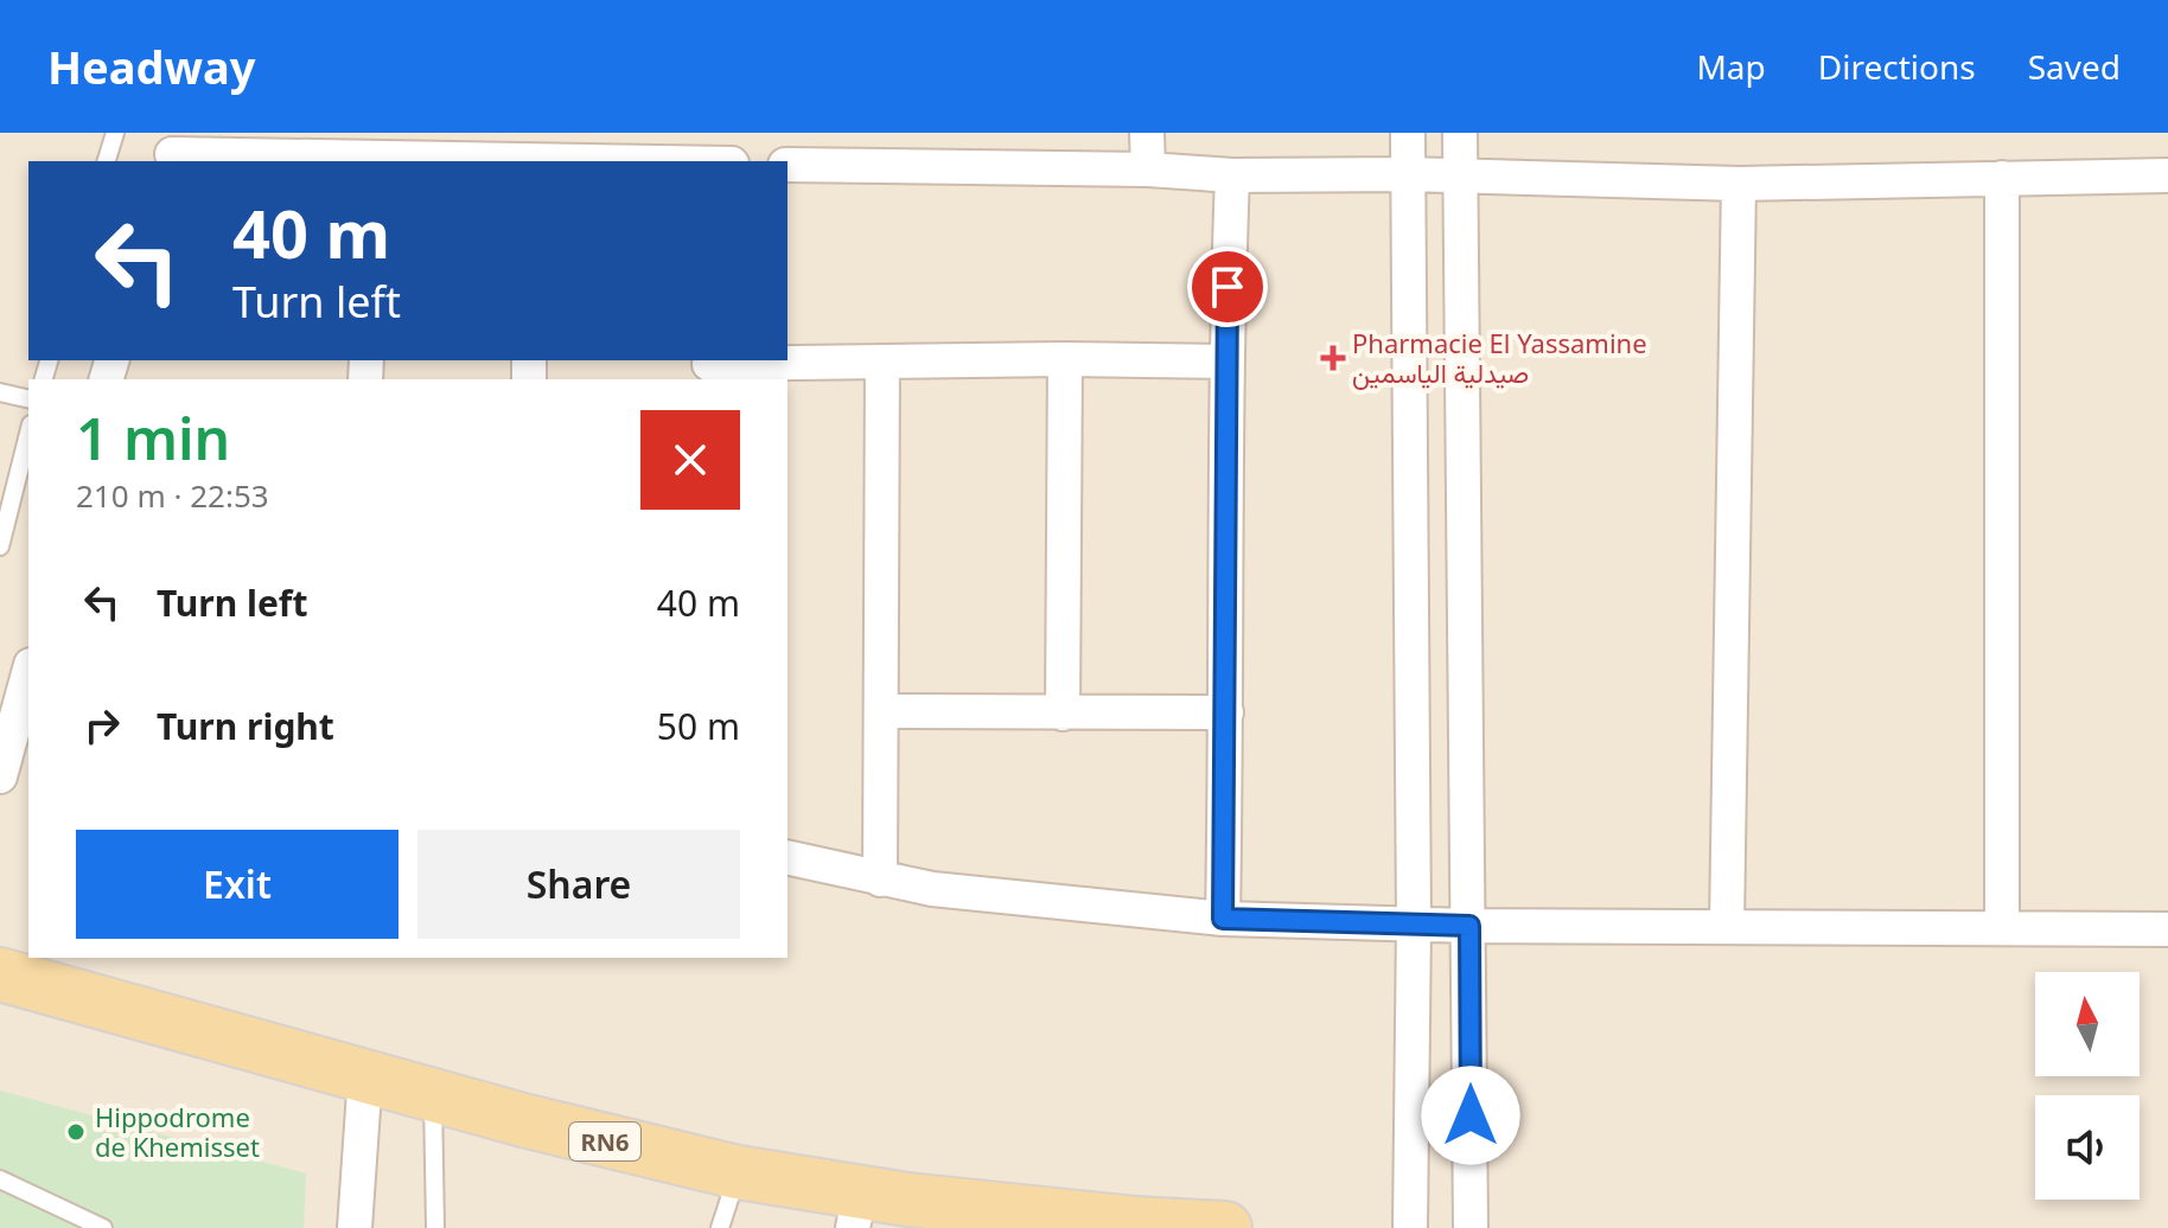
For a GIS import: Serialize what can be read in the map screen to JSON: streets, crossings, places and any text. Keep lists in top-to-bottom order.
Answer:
{
  "streets": {
    "main road": ["RN6"]
  },
  "places": {
    "health": ["Pharmacie El Yassamine صيدلية الياسمين"],
    "other": ["Hippodrome de Khemisset"]
  },
  "north": "top",
  "page": {
    "header": "Headway",
    "nav": ["Map", "Directions", "Saved"],
    "turn": ["40 m", "Turn left"],
    "heading": ["1 min", "210 m · 22:53"],
    "list": [
      {
        "name": "Turn left",
        "value": "40 m"
      },
      {
        "name": "Turn right",
        "value": "50 m"
      }
    ],
    "buttons": ["Exit", "Share"]
  }
}
